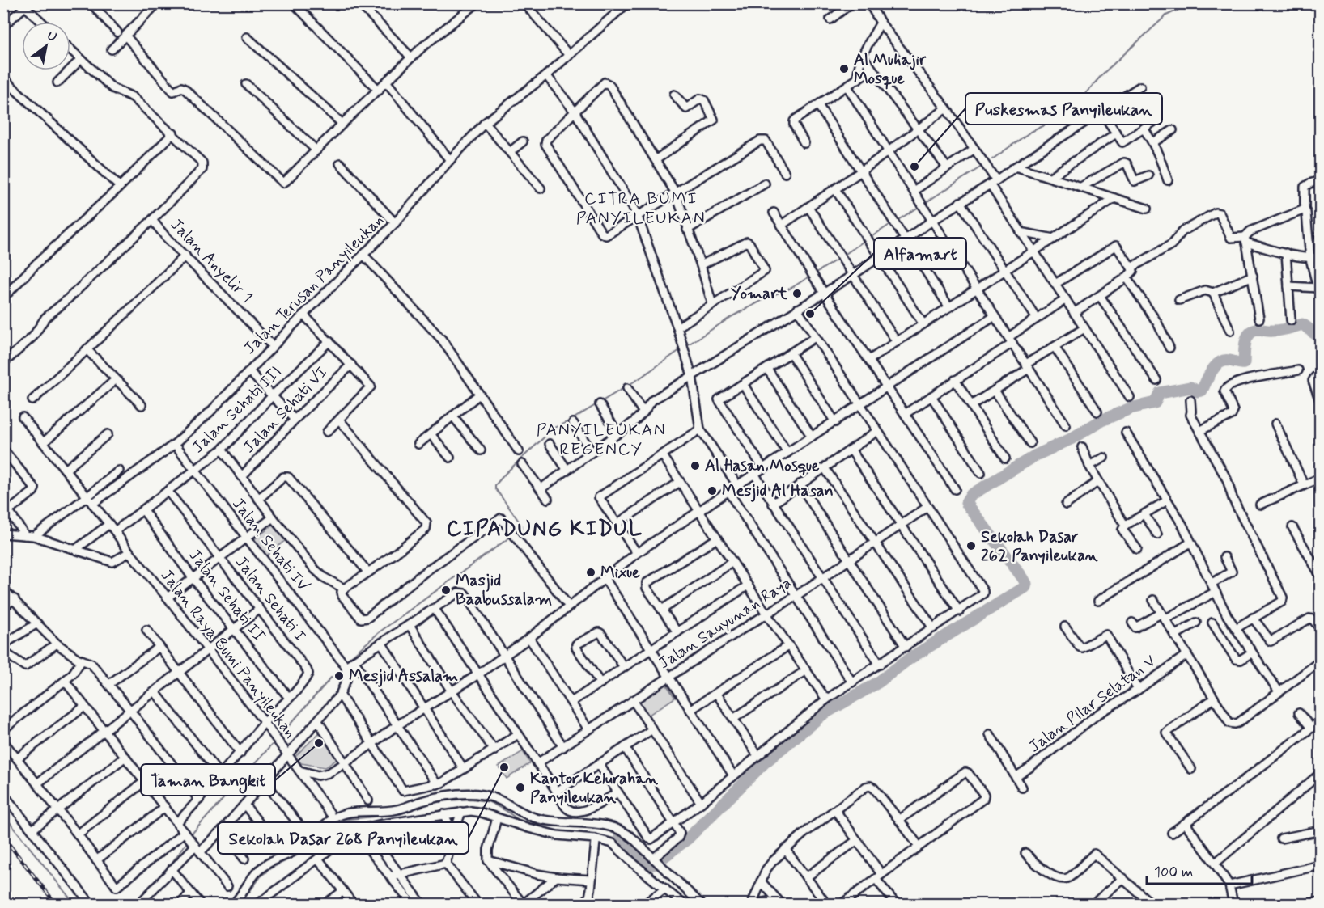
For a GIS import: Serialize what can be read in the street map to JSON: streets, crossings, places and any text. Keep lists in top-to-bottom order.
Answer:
{
  "streets": {
    "street": [
      "Jalan Anyelir 1",
      "Jalan Terusan Panyileukan",
      "Jalan Sehati III",
      "Jalan Sehati VI",
      "Jalan Sehati IV",
      "Jalan Sehati II",
      "Jalan Sehati I",
      "Jalan Sauyunan Raya",
      "Jalan Raya Bumi Panyileukan",
      "Jalan Pilar Selatan V"
    ]
  },
  "crossings": [
    ["Jalan Anyelir 1", "Jalan Terusan Panyileukan"],
    ["Jalan Terusan Panyileukan", "Jalan Sehati IV"],
    ["Jalan Terusan Panyileukan", "Jalan Raya Bumi Panyileukan"],
    ["Jalan Sehati III", "Jalan Sehati IV"],
    ["Jalan Sehati III", "Jalan Sehati II"],
    ["Jalan Sehati III", "Jalan Sehati I"],
    ["Jalan Sehati III", "Jalan Raya Bumi Panyileukan"],
    ["Jalan Sehati II", "Jalan Sehati I"],
    ["Jalan Sehati I", "Jalan Raya Bumi Panyileukan"]
  ],
  "districts": ["CITRA BUMI PANYILEUKAN", "PANYILEUKAN REGENCY", "CIPADUNG KIDUL"],
  "places": [
    "Al Muhajir Mosque",
    "Puskesmas Panyileukan",
    "Yomart",
    "Alfamart",
    "Al Hasan Mosque",
    "Mesjid Al Hasan",
    "Sekolah Dasar 262 Panyileukan",
    "Mixue",
    "Masjid Baabussalam",
    "Mesjid Assalam",
    "Taman Bangkit",
    "Sekolah Dasar 268 Panyileukan",
    "Kantor Kelurahan Panyileukan"
  ],
  "scale_bar": "100 m",
  "north": "top right"
}
